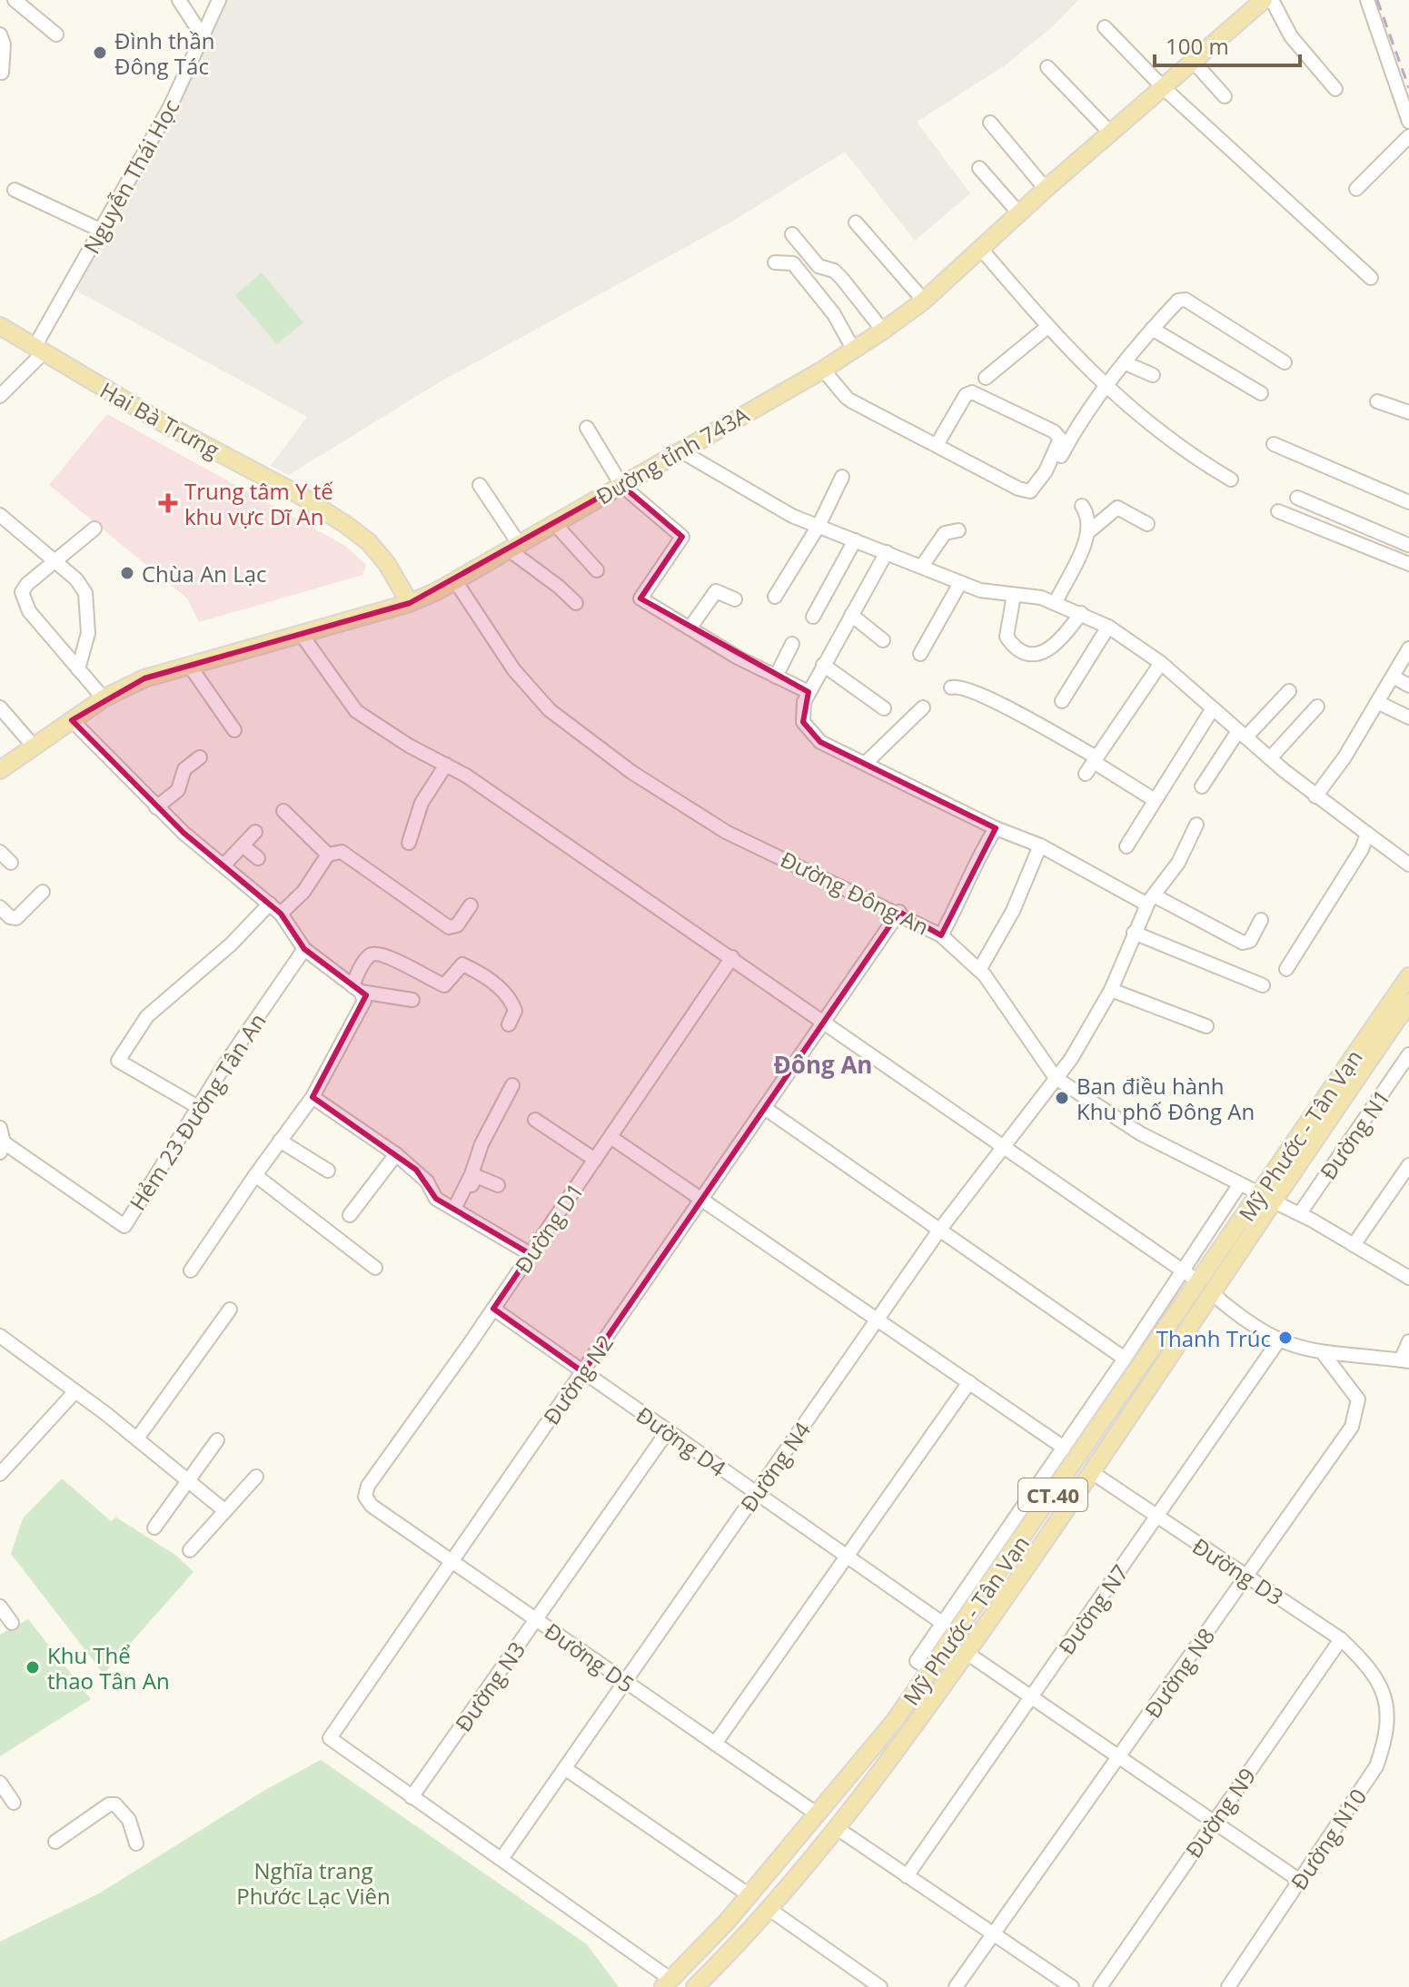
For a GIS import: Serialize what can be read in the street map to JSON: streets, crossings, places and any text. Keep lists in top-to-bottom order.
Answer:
{
  "streets": {
    "main road": [
      "Hai Bà Trưng",
      "Đường tỉnh 743A",
      "Mỹ Phước - Tân Vạn",
      "CT.40"
    ],
    "street": [
      "Nguyễn Thái Học",
      "Đường Đông An",
      "Hẻm 23 Đường Tân An",
      "Đường N1",
      "Đường D1",
      "Đường N2",
      "Đường D4",
      "Đường N4",
      "Đường D3",
      "Đường N7",
      "Đường D5",
      "Đường N8",
      "Đường N3",
      "Đường N9",
      "Đường N10"
    ]
  },
  "crossings": [
    ["Nguyễn Thái Học", "Hai Bà Trưng"],
    ["Hai Bà Trưng", "Đường tỉnh 743A"],
    ["Đường tỉnh 743A", "Đường Đông An"],
    ["Đường Đông An", "Mỹ Phước - Tân Vạn"],
    ["Đường Đông An", "Đường N2"],
    ["Đường Đông An", "Đường N4"],
    ["Mỹ Phước - Tân Vạn", "Đường D3"],
    ["Mỹ Phước - Tân Vạn", "Đường D5"],
    ["Đường D1", "Đường D4"],
    ["Đường D1", "Đường D5"],
    ["Đường N2", "Đường D4"],
    ["Đường N2", "Đường D5"],
    ["Đường N2", "Đường N3"],
    ["Đường D4", "Đường N4"],
    ["Đường D4", "Đường N3"],
    ["Đường N4", "Đường D5"],
    ["Đường D3", "Đường N7"],
    ["Đường D3", "Đường N8"],
    ["Đường D3", "Đường N9"],
    ["Đường D3", "Đường N10"],
    ["Đường D5", "Đường N3"]
  ],
  "districts": ["Đông An"],
  "parks": ["Nghĩa trang Phước Lạc Viên"],
  "places": {
    "other": [
      "Đình thần Đông Tác",
      "Chùa An Lạc",
      "Ban điều hành Khu phố Đông An",
      "Thanh Trúc",
      "Khu Thể thao Tân An"
    ],
    "health": ["Trung tâm Y tế khu vực Dĩ An"]
  },
  "scale_bar": "100 m"
}
